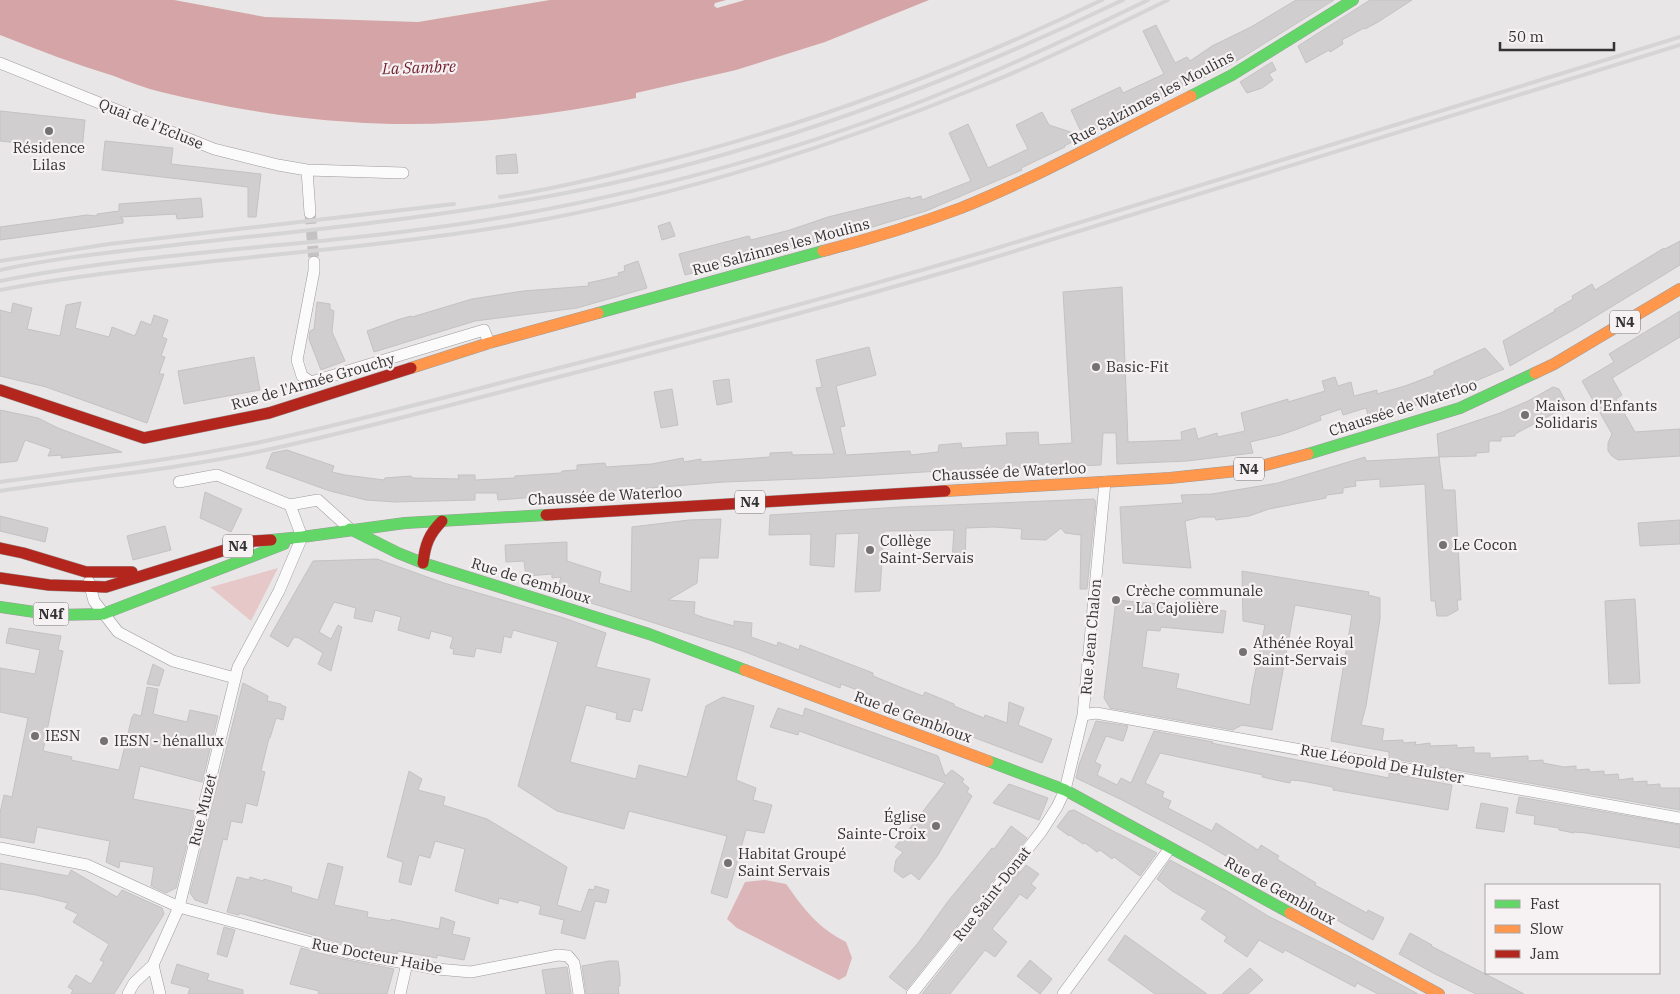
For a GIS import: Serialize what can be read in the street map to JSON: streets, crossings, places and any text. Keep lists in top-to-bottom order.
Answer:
{
  "streets": {
    "main road": [
      "Rue Salzinnes les Moulins",
      "N4",
      "Rue de l'Armée Grouchy",
      "Chaussée de Waterloo",
      "Rue de Gembloux",
      "N4f"
    ],
    "street": [
      "Quai de l'Ecluse",
      "Rue Jean Chalon",
      "Rue Léopold De Hulster",
      "Rue Muzet",
      "Rue Saint-Donat",
      "Rue Docteur Haibe"
    ]
  },
  "crossings": [
    ["Rue Salzinnes les Moulins", "Rue de l'Armée Grouchy"],
    ["N4", "Chaussée de Waterloo"],
    ["N4", "N4f"],
    ["N4", "Rue Muzet"],
    ["Chaussée de Waterloo", "Rue de Gembloux"],
    ["Chaussée de Waterloo", "N4f"],
    ["Chaussée de Waterloo", "Rue Jean Chalon"],
    ["Chaussée de Waterloo", "Rue Muzet"],
    ["Rue de Gembloux", "Rue Jean Chalon"],
    ["Rue de Gembloux", "Rue Saint-Donat"],
    ["N4f", "Rue Muzet"],
    ["Rue Jean Chalon", "Rue Léopold De Hulster"],
    ["Rue Jean Chalon", "Rue Saint-Donat"],
    ["Rue Muzet", "Rue Docteur Haibe"]
  ],
  "water": ["La Sambre"],
  "places": [
    "Résidence Lilas",
    "Basic-Fit",
    "Maison d'Enfants Solidaris",
    "Le Cocon",
    "Collège Saint-Servais",
    "Crèche communale - La Cajolière",
    "Athénée Royal Saint-Servais",
    "IESN",
    "IESN - hénallux",
    "Église Sainte-Croix",
    "Habitat Groupé Saint Servais"
  ],
  "legend": ["Fast", "Slow", "Jam"],
  "scale_bar": "50 m"
}
